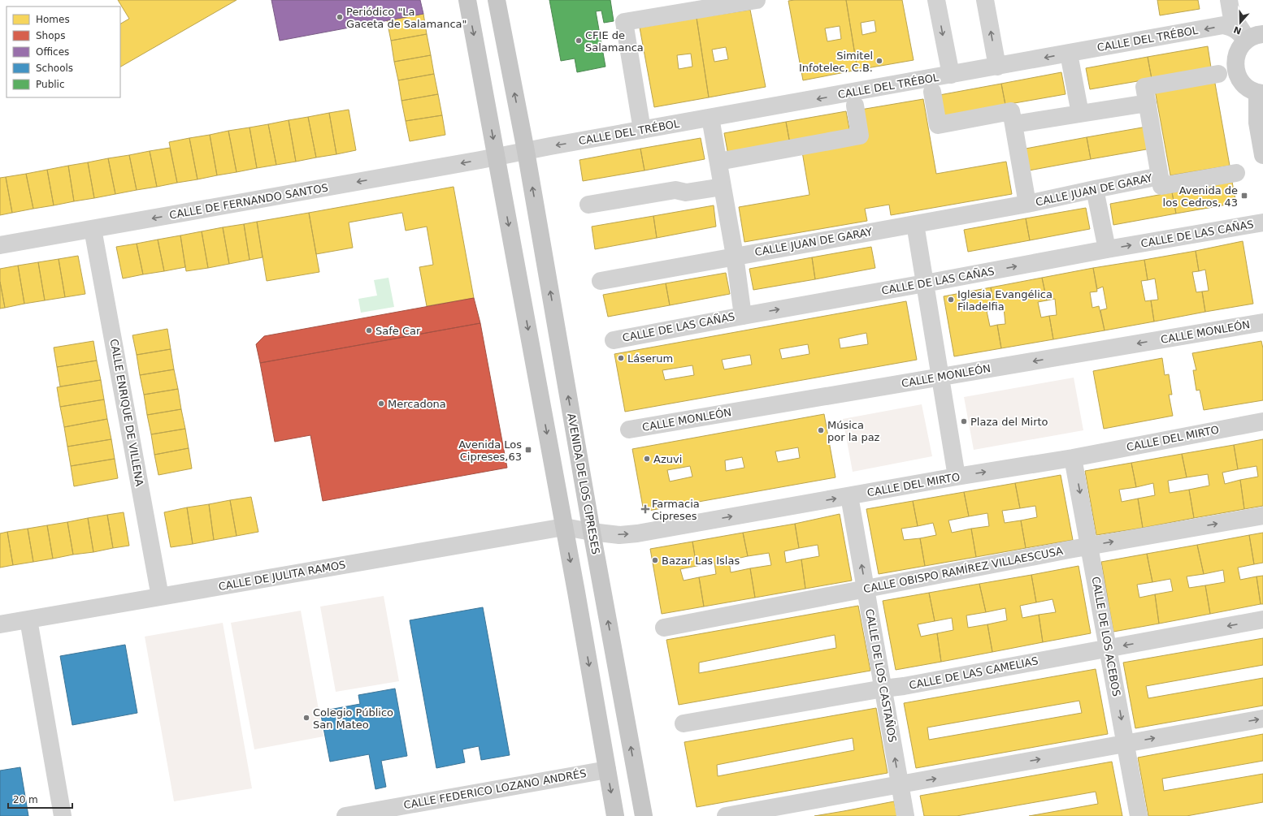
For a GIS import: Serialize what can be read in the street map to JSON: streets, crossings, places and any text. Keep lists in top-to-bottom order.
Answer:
{
  "streets": {
    "main road": ["AVENIDA DE LOS CIPRESES"],
    "street": [
      "CALLE DEL TRÉBOL",
      "CALLE JUAN DE GARAY",
      "CALLE DE FERNANDO SANTOS",
      "CALLE DE LAS CAÑAS",
      "CALLE MONLEÓN",
      "CALLE ENRIQUE DE VILLENA",
      "CALLE DEL MIRTO",
      "CALLE OBISPO RAMÍREZ VILLAESCUSA",
      "CALLE DE JULITA RAMOS",
      "CALLE DE LOS ACEBOS",
      "CALLE DE LAS CAMELIAS",
      "CALLE DE LOS CASTAÑOS",
      "CALLE FEDERICO LOZANO ANDRÉS"
    ]
  },
  "crossings": [
    ["CALLE DEL TRÉBOL", "AVENIDA DE LOS CIPRESES"],
    ["CALLE DE FERNANDO SANTOS", "CALLE ENRIQUE DE VILLENA"],
    ["CALLE ENRIQUE DE VILLENA", "CALLE DE JULITA RAMOS"],
    ["CALLE DEL MIRTO", "AVENIDA DE LOS CIPRESES"],
    ["CALLE DEL MIRTO", "CALLE DE JULITA RAMOS"],
    ["CALLE DEL MIRTO", "CALLE DE LOS ACEBOS"],
    ["CALLE DEL MIRTO", "CALLE DE LOS CASTAÑOS"],
    ["CALLE OBISPO RAMÍREZ VILLAESCUSA", "CALLE DE LOS ACEBOS"],
    ["CALLE OBISPO RAMÍREZ VILLAESCUSA", "CALLE DE LOS CASTAÑOS"],
    ["CALLE DE LOS ACEBOS", "CALLE DE LAS CAMELIAS"],
    ["CALLE DE LAS CAMELIAS", "CALLE DE LOS CASTAÑOS"]
  ],
  "one_way": [
    "CALLE DE FERNANDO SANTOS",
    "CALLE DE LAS CAÑAS",
    "CALLE MONLEÓN",
    "CALLE DEL MIRTO",
    "CALLE DE LOS ACEBOS",
    "CALLE DE LOS CASTAÑOS"
  ],
  "places": {
    "other": [
      "Periódico \"La Gaceta de Salamanca\"",
      "CFIE de Salamanca",
      "Simitel Infotelec, C.B.",
      "Iglesia Evangélica Filadelfia",
      "Safe Car",
      "Láserum",
      "Mercadona",
      "Plaza del Mirto",
      "Música por la paz",
      "Azuvi",
      "Bazar Las Islas",
      "Colegio Público San Mateo"
    ],
    "transit": ["Avenida de los Cedros, 43", "Avenida Los Cipreses,63"],
    "health": ["Farmacia Cipreses"]
  },
  "legend": [
    "Homes",
    "Shops",
    "Offices",
    "Schools",
    "Public"
  ],
  "scale_bar": "20 m",
  "north": "bottom"
}
